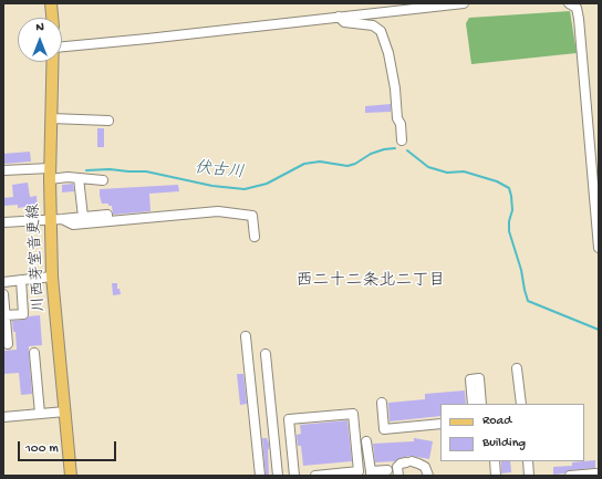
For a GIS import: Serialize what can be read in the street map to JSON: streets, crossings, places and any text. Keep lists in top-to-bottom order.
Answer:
{
  "streets": {
    "main road": ["川西芽室音更線"]
  },
  "districts": ["西二十二条北二丁目"],
  "water": ["伏古川"],
  "legend": ["Road", "Building"],
  "scale_bar": "100 m",
  "north": "top"
}
